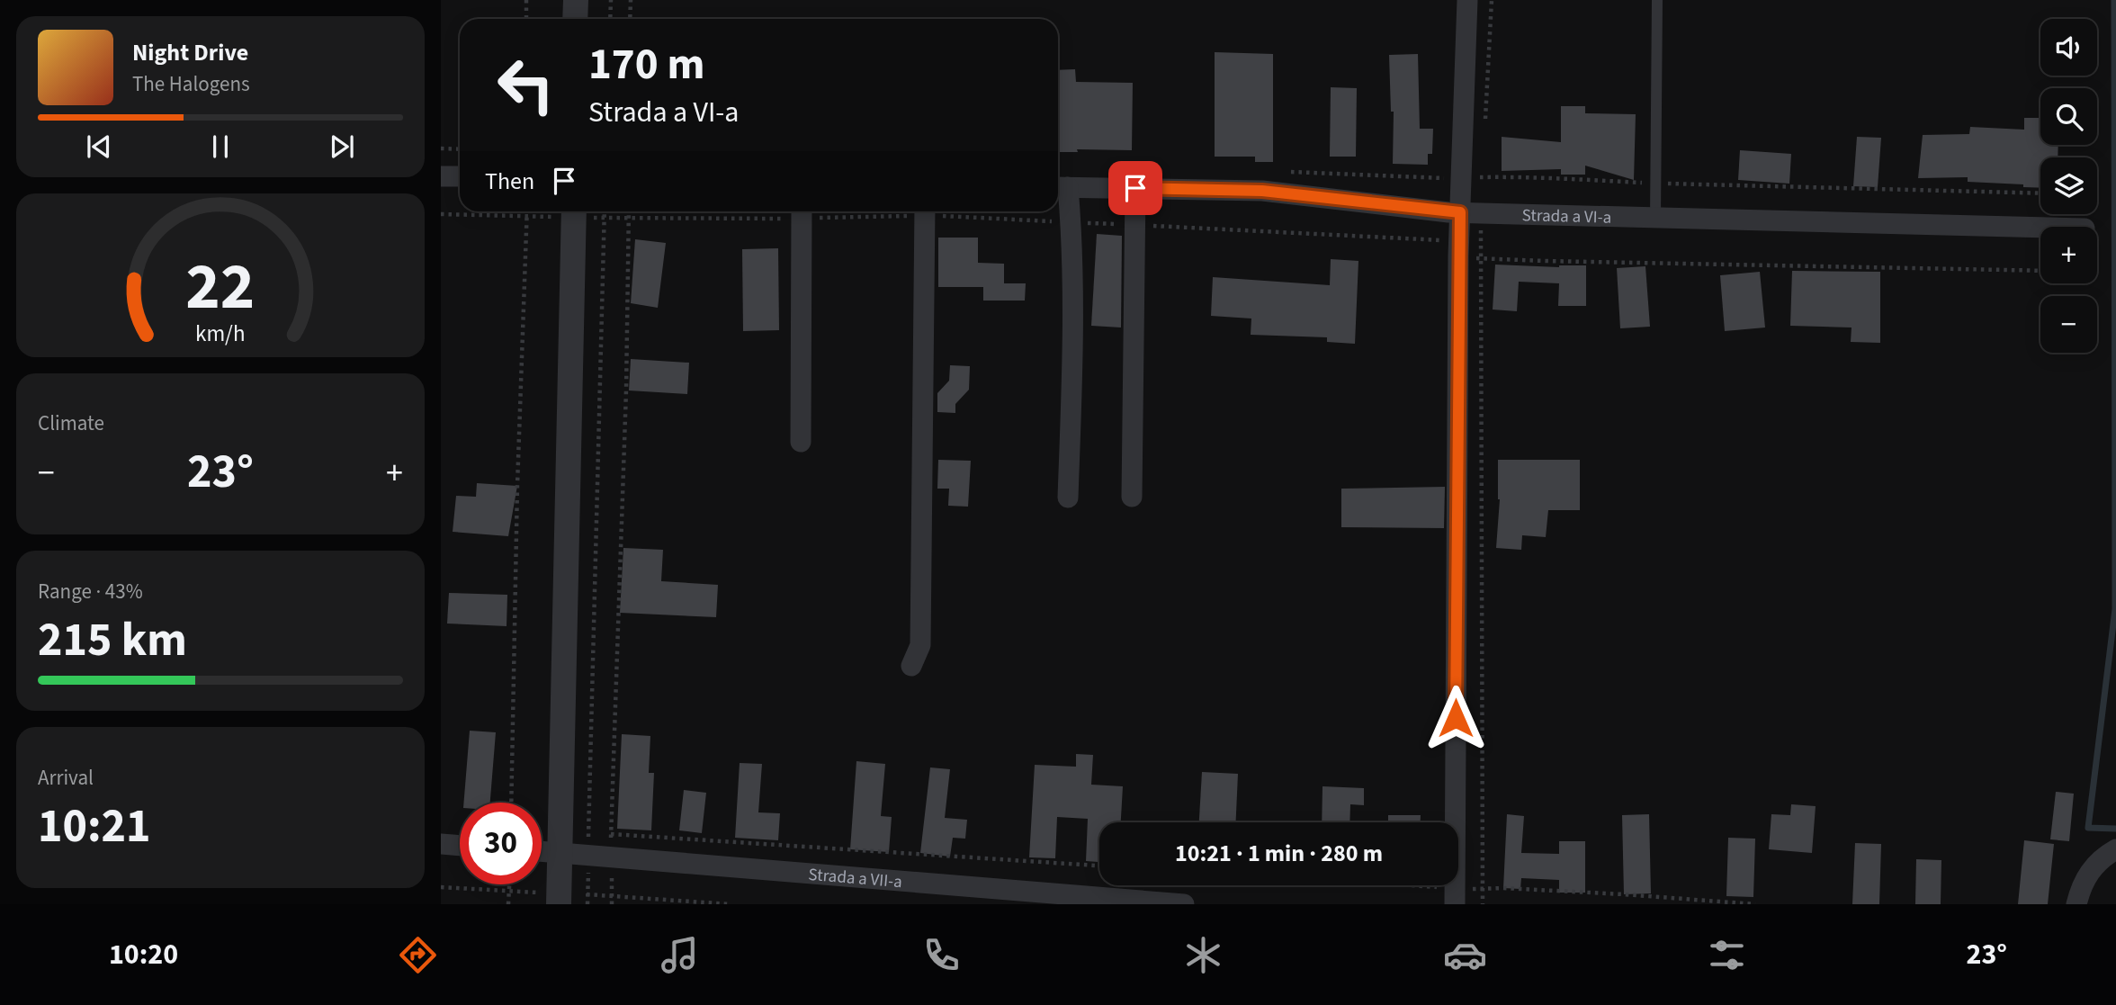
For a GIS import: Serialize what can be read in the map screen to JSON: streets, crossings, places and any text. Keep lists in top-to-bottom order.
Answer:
{
  "streets": {
    "street": ["Strada a VI-a", "Strada a VII-a"]
  },
  "page": {
    "map_buttons": ["+", "−"],
    "turn": ["170 m", "Strada a VI-a"],
    "song": ["Night Drive", "The Halogens"],
    "then": "Then",
    "tile": [
      "Climate",
      ["Range · 43%", "215 km"],
      ["Arrival", "10:21"]
    ],
    "heat": ["−", "23°", "+"],
    "limit": "30",
    "trip": "10:21 · 1 min · 280 m",
    "tabs": ["10:20", "23°"],
    "gauge": ["22", "km/h"]
  }
}
